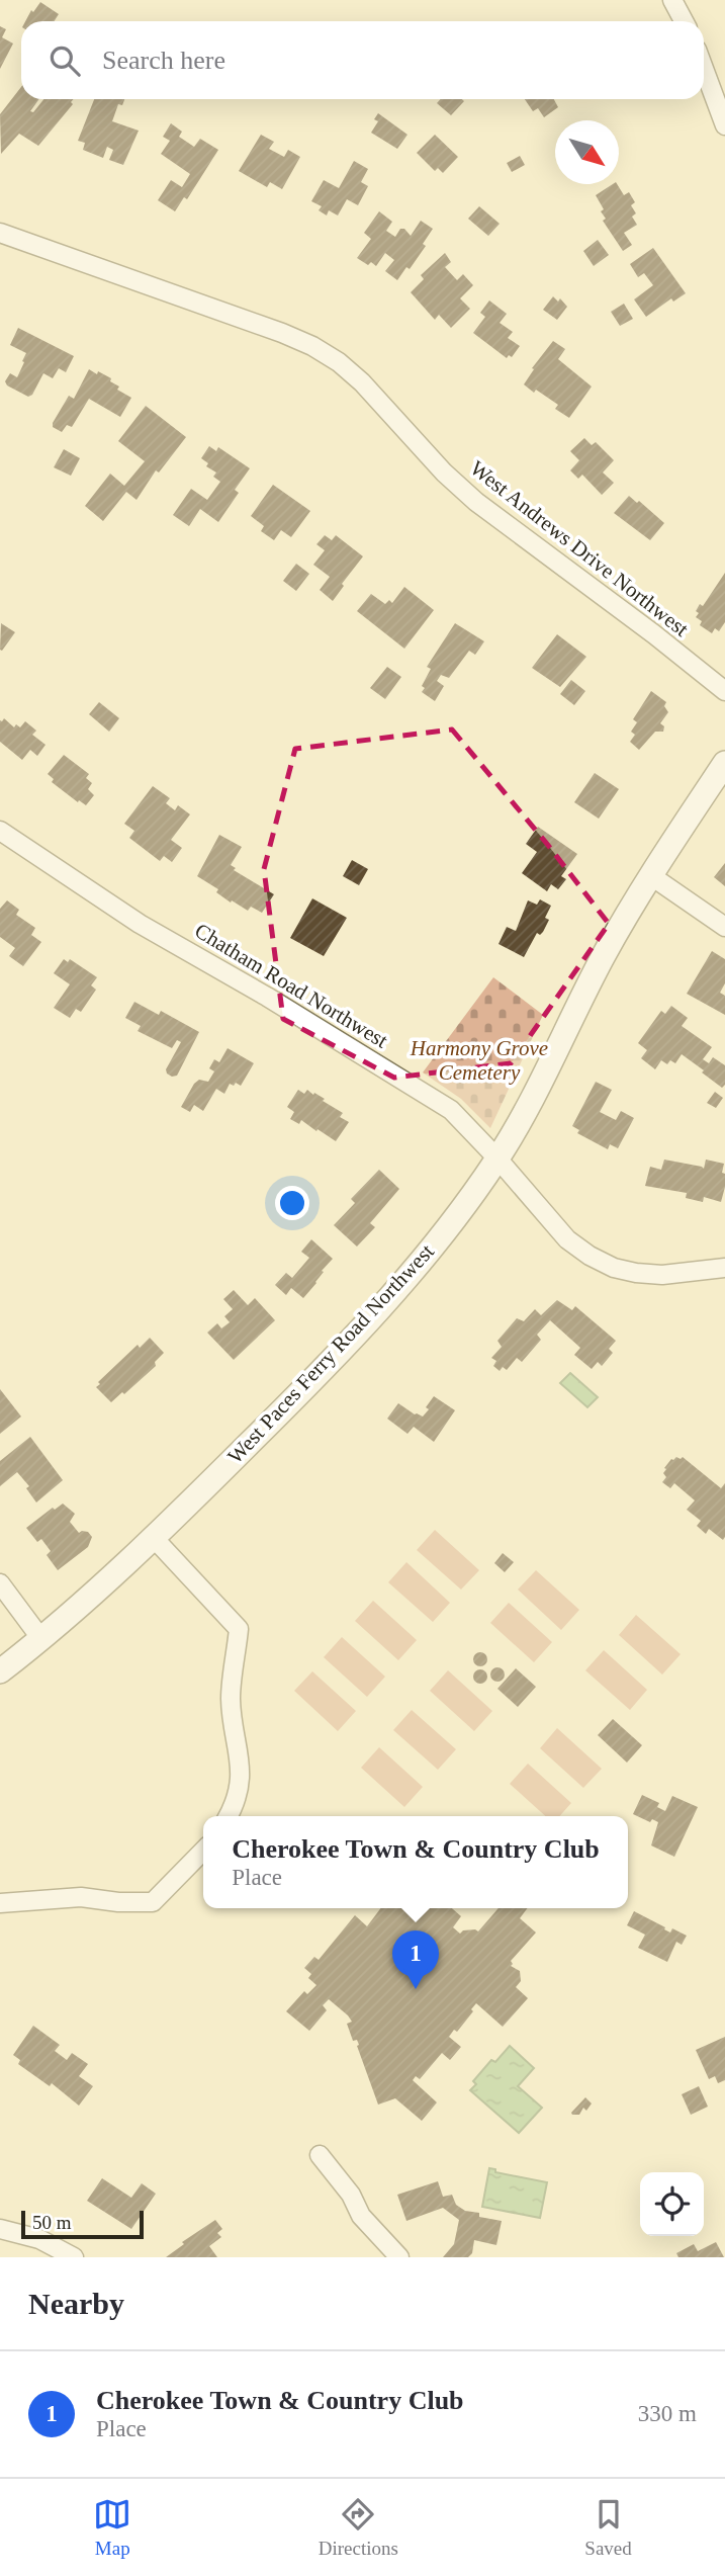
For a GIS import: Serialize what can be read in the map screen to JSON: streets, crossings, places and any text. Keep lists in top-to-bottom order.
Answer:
{
  "streets": {
    "main road": ["West Paces Ferry Road Northwest"],
    "street": ["West Andrews Drive Northwest", "Chatham Road Northwest"]
  },
  "crossings": [
    ["Chatham Road Northwest", "West Paces Ferry Road Northwest"]
  ],
  "parks": ["Harmony Grove Cemetery"],
  "scale_bar": "50 m",
  "north": "bottom right",
  "page": {
    "search": "Search here",
    "popup": ["Cherokee Town & Country Club", "Place"],
    "pins": "1",
    "scale": "50 m",
    "heading": "Nearby",
    "list": [
      {
        "mark": "1",
        "name": "Cherokee Town & Country Club",
        "note": "Place",
        "value": "330 m"
      }
    ],
    "nav": ["Map", "Directions", "Saved"]
  }
}
